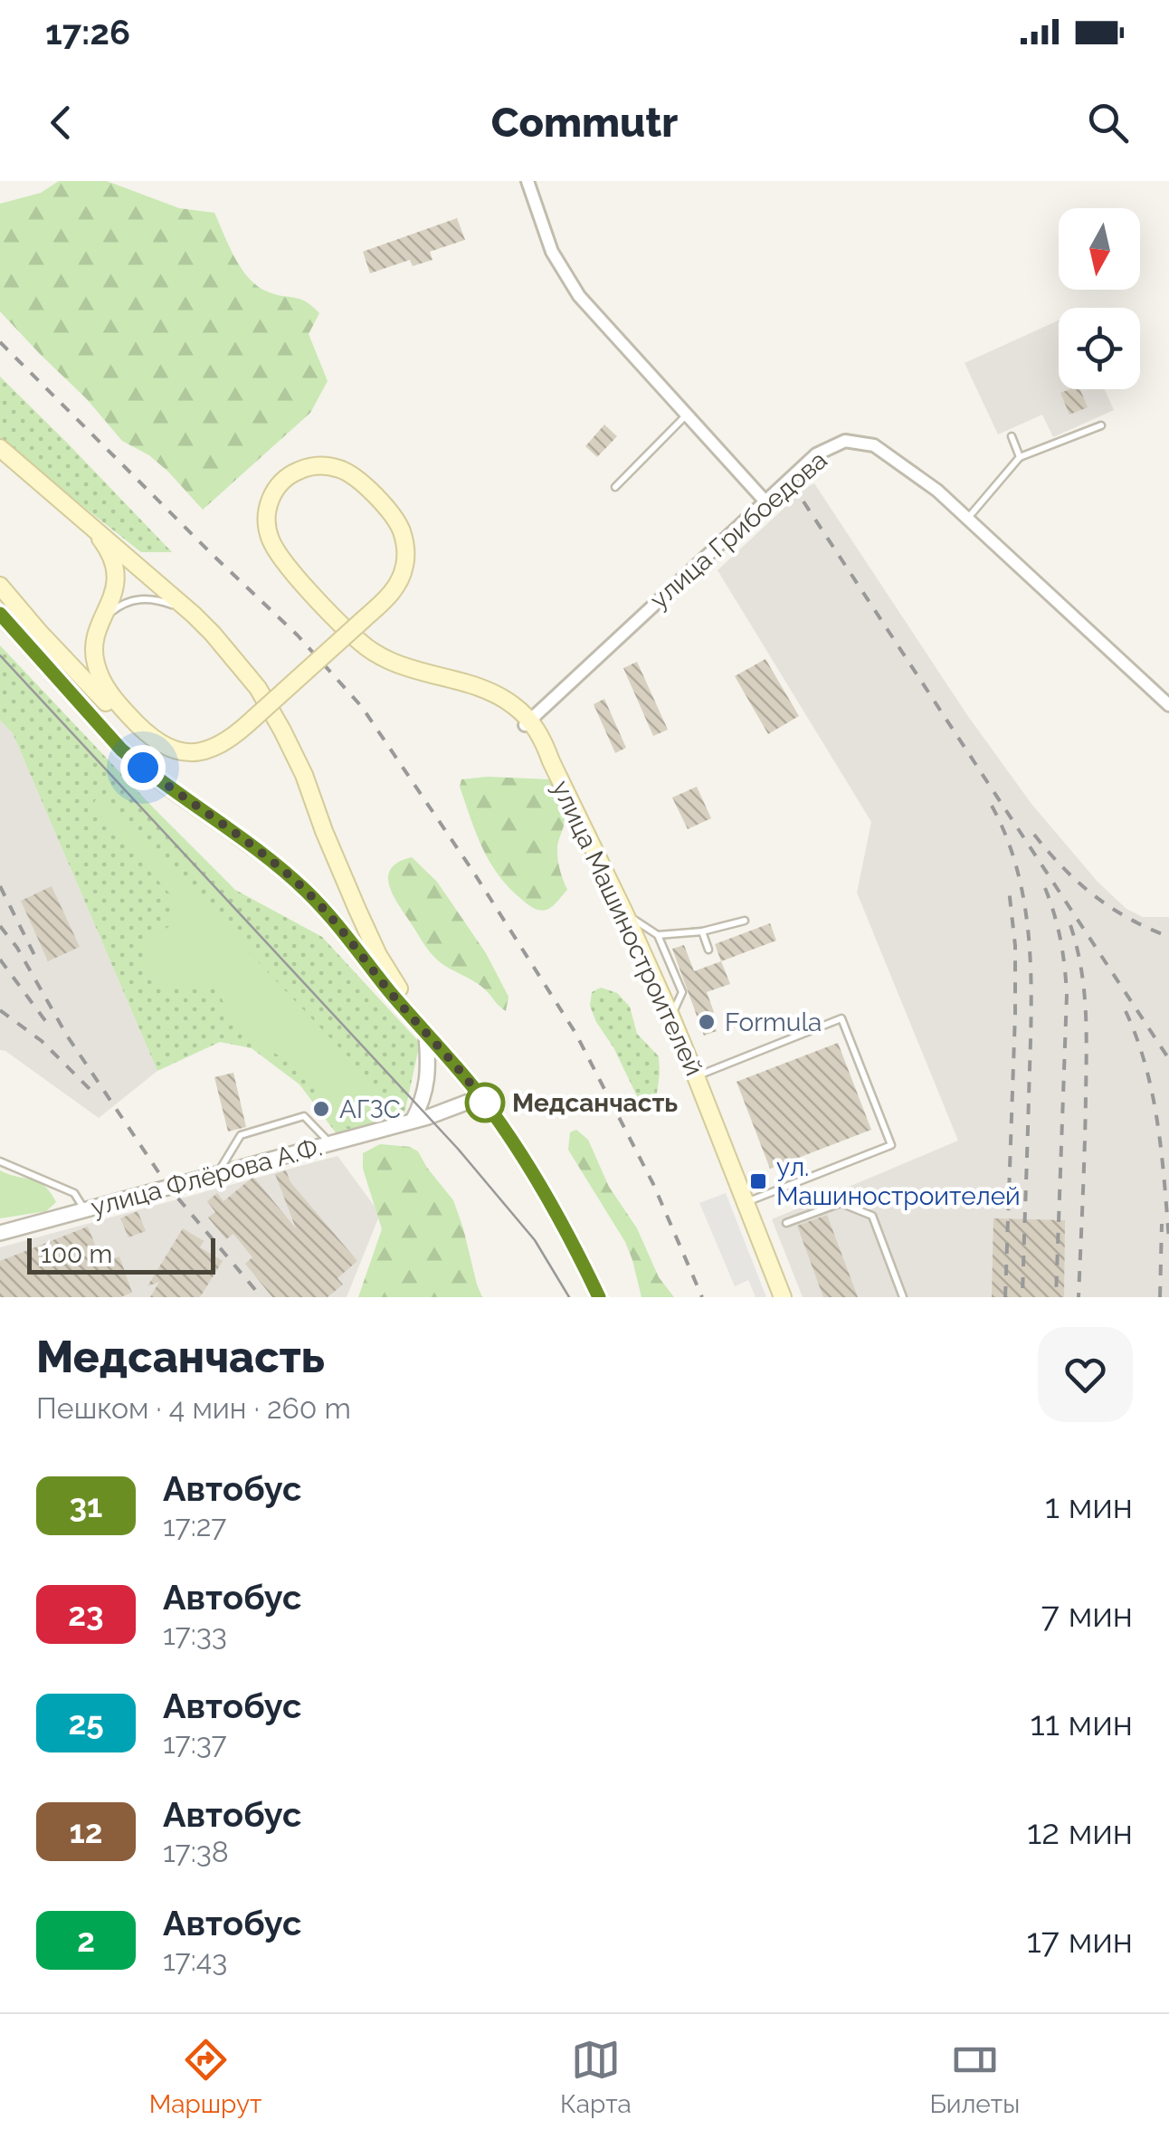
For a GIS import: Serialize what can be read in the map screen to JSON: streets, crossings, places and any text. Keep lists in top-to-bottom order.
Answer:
{
  "streets": {
    "main road": ["улица Машиностроителей"],
    "street": ["улица Грибоедова", "улица Флёрова А.Ф."]
  },
  "crossings": [
    ["улица Грибоедова", "улица Машиностроителей"]
  ],
  "places": {
    "other": ["Formula", "Медсанчасть", "АГЗС"],
    "transit": ["ул. Машиностроителей"]
  },
  "lines": ["bus line 31"],
  "scale_bar": "100 m",
  "north": "bottom",
  "page": {
    "status": "17:26",
    "header": "Commutr",
    "scale": "100 m",
    "heading": ["Медсанчасть", "Пешком · 4 мин · 260 m"],
    "list": [
      {
        "mark": "31",
        "name": "Автобус",
        "note": "17:27",
        "value": "1 мин"
      },
      {
        "mark": "23",
        "name": "Автобус",
        "note": "17:33",
        "value": "7 мин"
      },
      {
        "mark": "25",
        "name": "Автобус",
        "note": "17:37",
        "value": "11 мин"
      },
      {
        "mark": "12",
        "name": "Автобус",
        "note": "17:38",
        "value": "12 мин"
      },
      {
        "mark": "2",
        "name": "Автобус",
        "note": "17:43",
        "value": "17 мин"
      }
    ],
    "tabs": ["Маршрут", "Карта", "Билеты"]
  }
}
